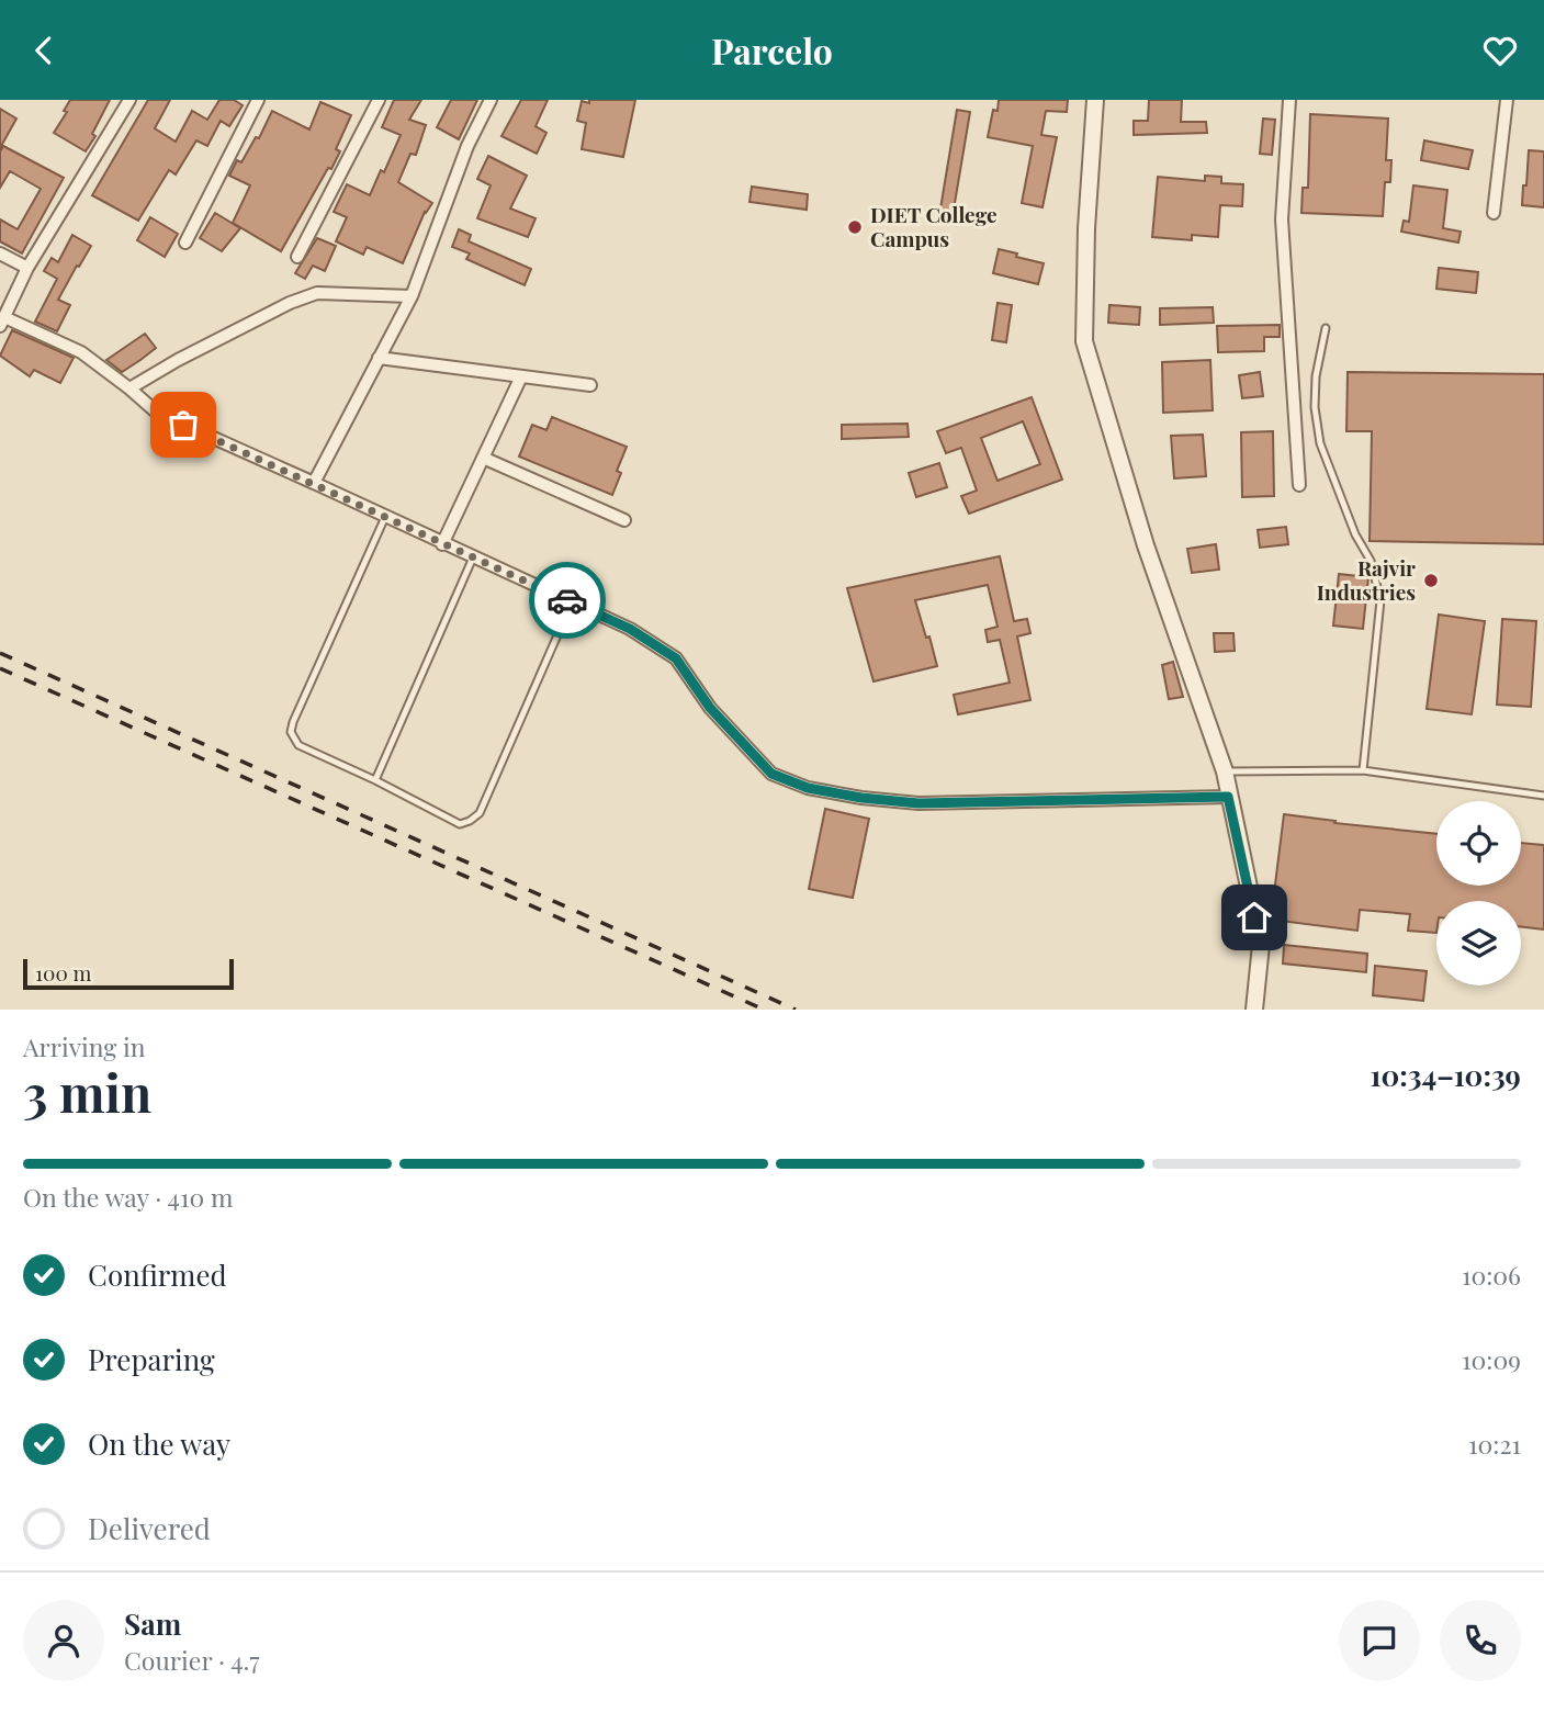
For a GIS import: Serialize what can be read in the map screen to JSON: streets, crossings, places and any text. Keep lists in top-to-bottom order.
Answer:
{
  "places": ["DIET College Campus", "Rajvir Industries"],
  "scale_bar": "100 m",
  "page": {
    "header": "Parcelo",
    "scale": "100 m",
    "heading": ["3 min", "Arriving in", "10:34–10:39"],
    "panel": ["Sam", "Courier · 4.7"],
    "bar": "On the way · 410 m",
    "list": [
      ["Confirmed", "10:06"],
      ["Preparing", "10:09"],
      ["On the way", "10:21"],
      "Delivered"
    ]
  }
}
